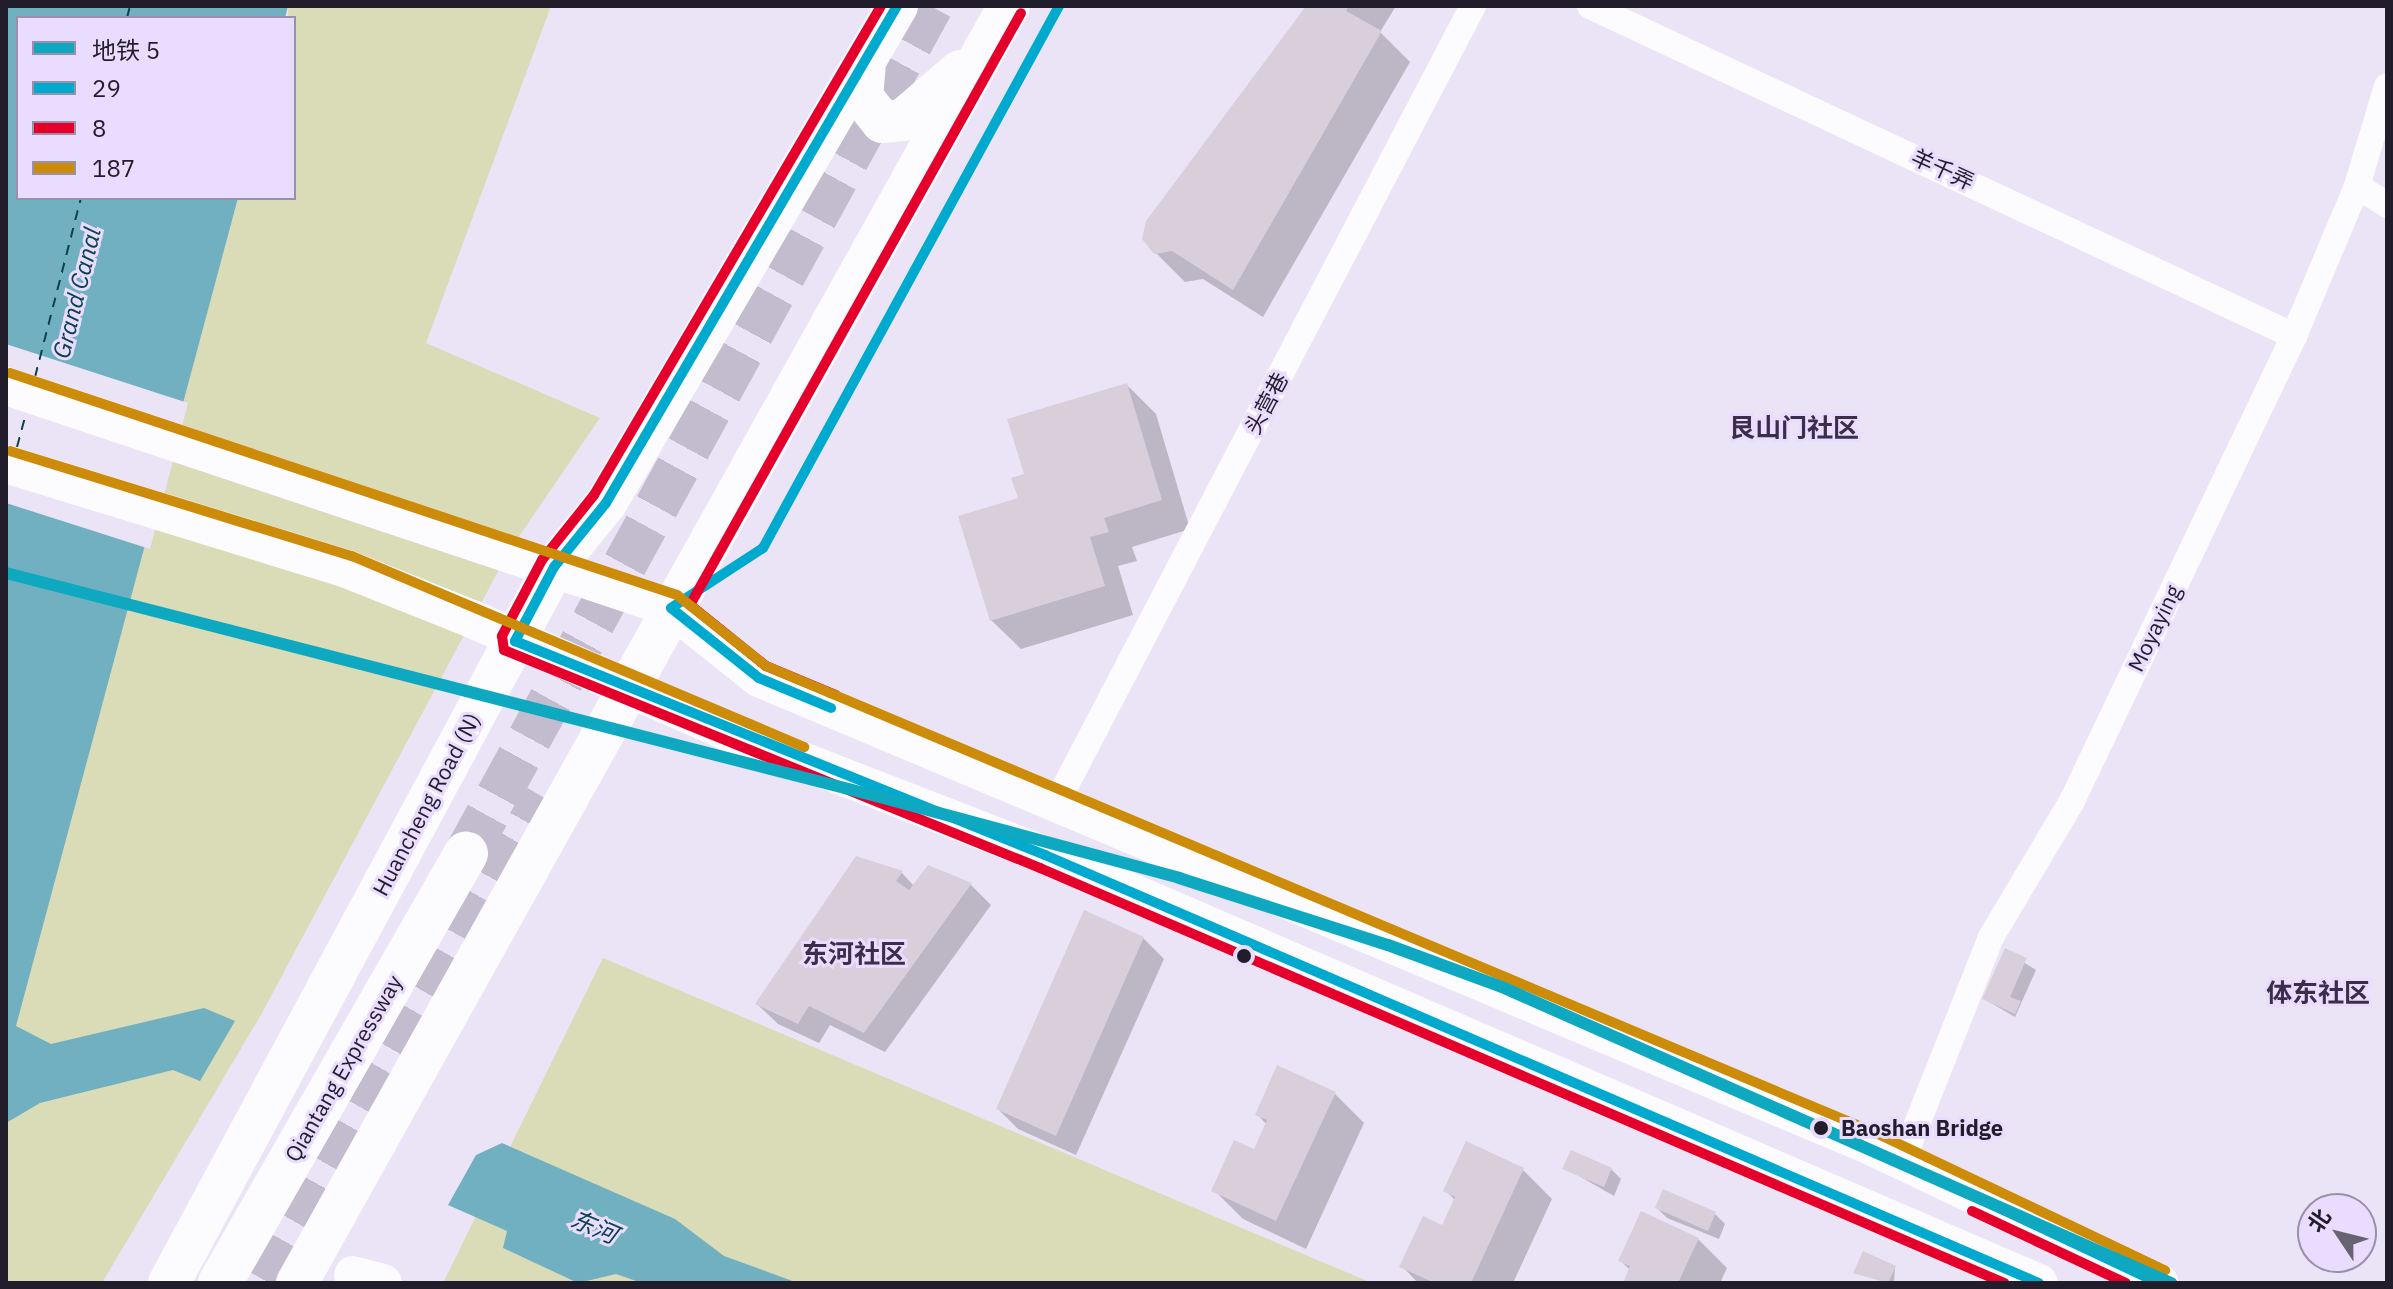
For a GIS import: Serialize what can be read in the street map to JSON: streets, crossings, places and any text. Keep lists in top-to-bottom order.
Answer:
{
  "streets": {
    "highway": ["Qiantang Expressway"],
    "main road": ["Huancheng Road (N)"],
    "street": ["羊千弄", "头营巷", "Moyaying"]
  },
  "crossings": [
    ["羊千弄", "Moyaying"]
  ],
  "districts": ["艮山门社区", "东河社区", "体东社区"],
  "water": ["Grand Canal", "东河"],
  "places": ["Baoshan Bridge"],
  "lines": [
    "transit line 29",
    "transit line 8",
    "transit line 187",
    "metro line 5"
  ],
  "legend": [
    "地铁 5",
    "29",
    "8",
    "187"
  ],
  "north": "top left"
}
